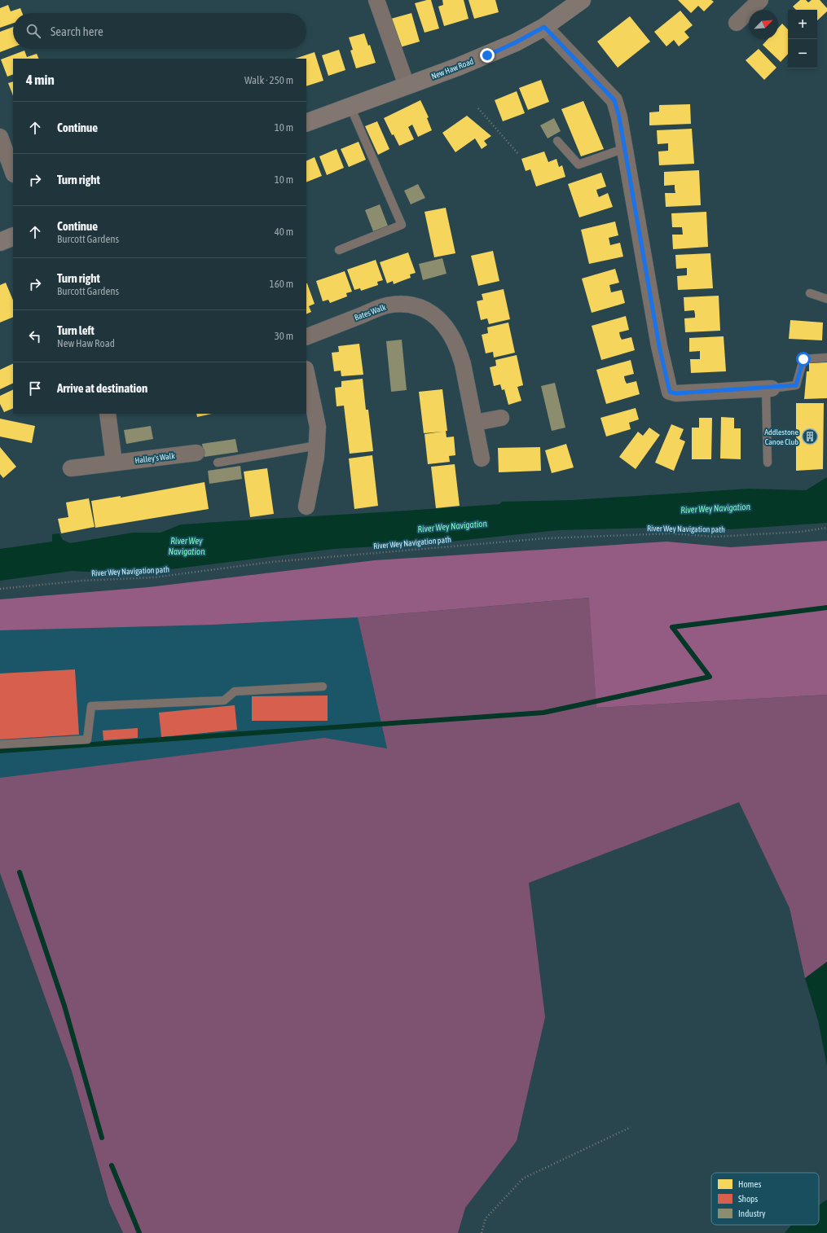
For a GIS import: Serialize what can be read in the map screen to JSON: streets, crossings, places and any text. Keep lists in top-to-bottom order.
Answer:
{
  "streets": {
    "main road": ["New Haw Road"],
    "street": ["Bates Walk", "Halley's Walk"],
    "path": ["River Wey Navigation path"]
  },
  "water": ["River Wey Navigation"],
  "places": {
    "building": ["Addlestone Canoe Club"]
  },
  "legend": ["Homes", "Shops", "Industry"],
  "north": "top right",
  "page": {
    "map_buttons": ["+", "−"],
    "search": "Search here",
    "heading": ["4 min", "Walk · 250 m"],
    "list": [
      ["Continue", "10 m"],
      ["Turn right", "10 m"],
      ["Continue", "Burcott Gardens", "40 m"],
      ["Turn right", "Burcott Gardens", "160 m"],
      ["Turn left", "New Haw Road", "30 m"],
      "Arrive at destination"
    ]
  }
}
